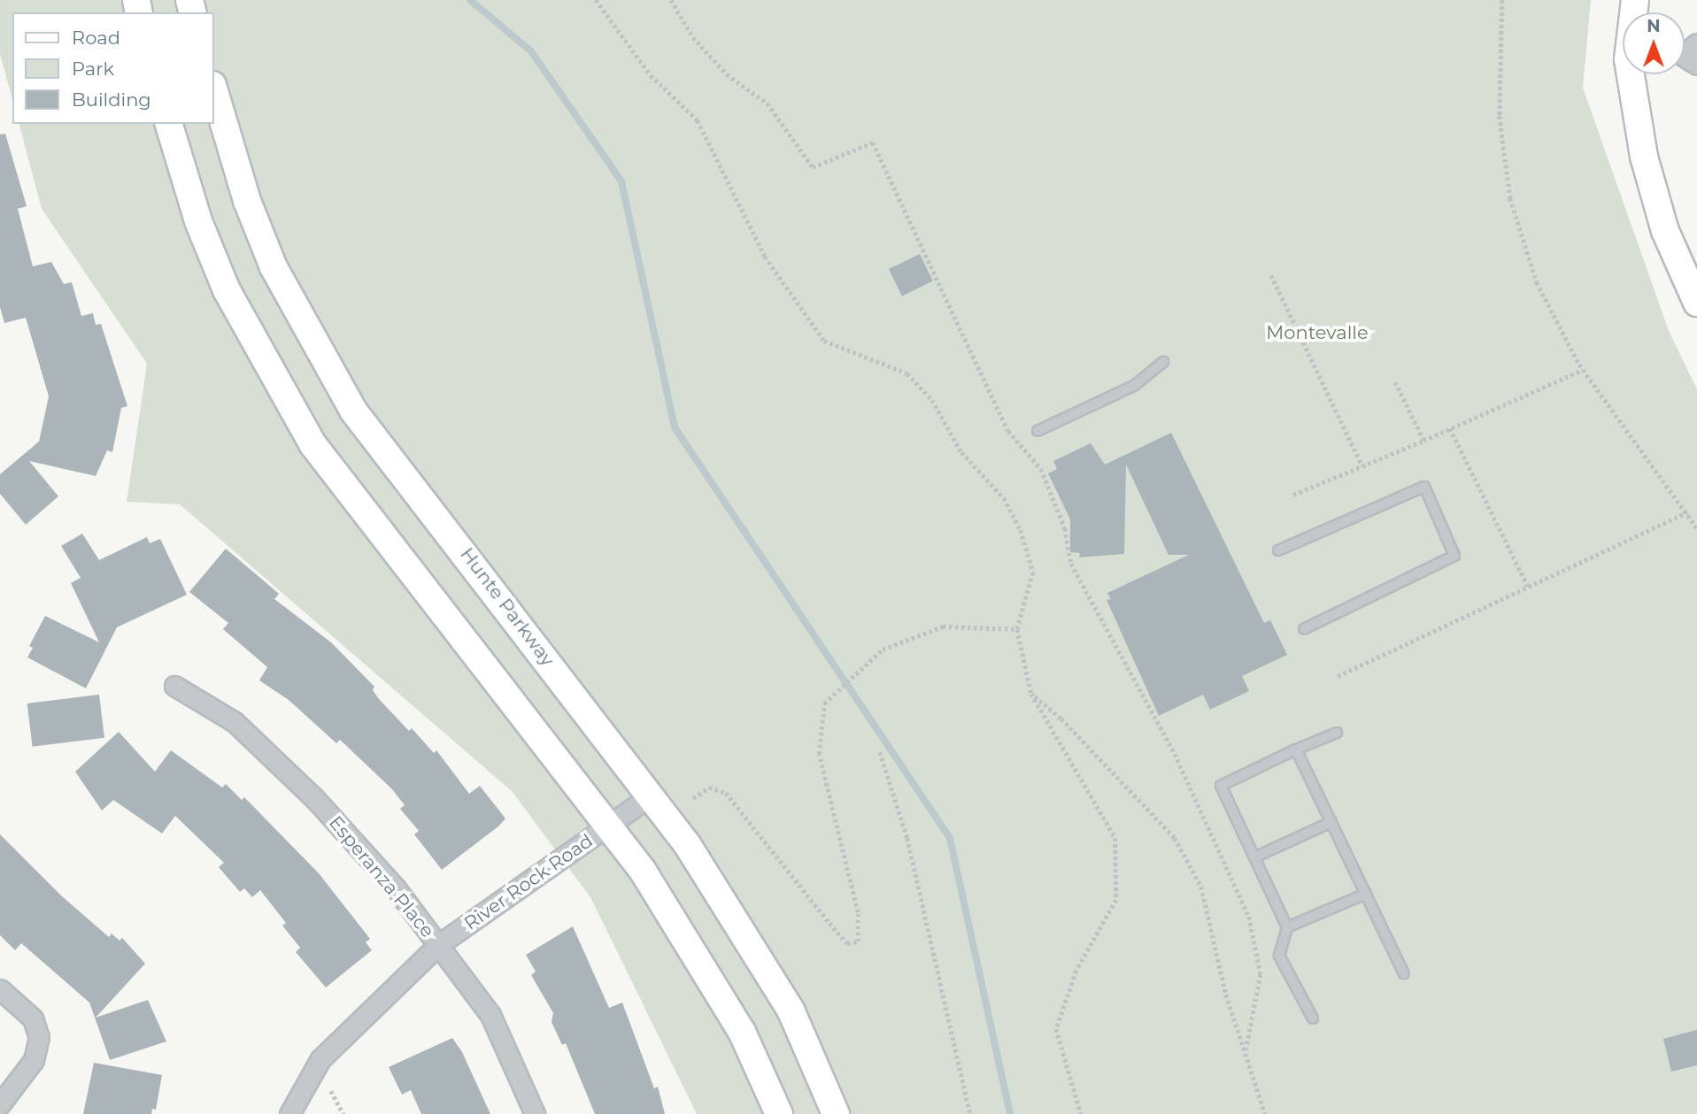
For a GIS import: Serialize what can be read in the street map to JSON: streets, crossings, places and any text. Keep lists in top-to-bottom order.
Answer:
{
  "streets": {
    "main road": ["Hunte Parkway"],
    "street": ["Esperanza Place", "River Rock Road"]
  },
  "crossings": [
    ["Hunte Parkway", "River Rock Road"],
    ["Esperanza Place", "River Rock Road"]
  ],
  "parks": ["Montevalle"],
  "legend": ["Road", "Park", "Building"],
  "north": "top"
}
